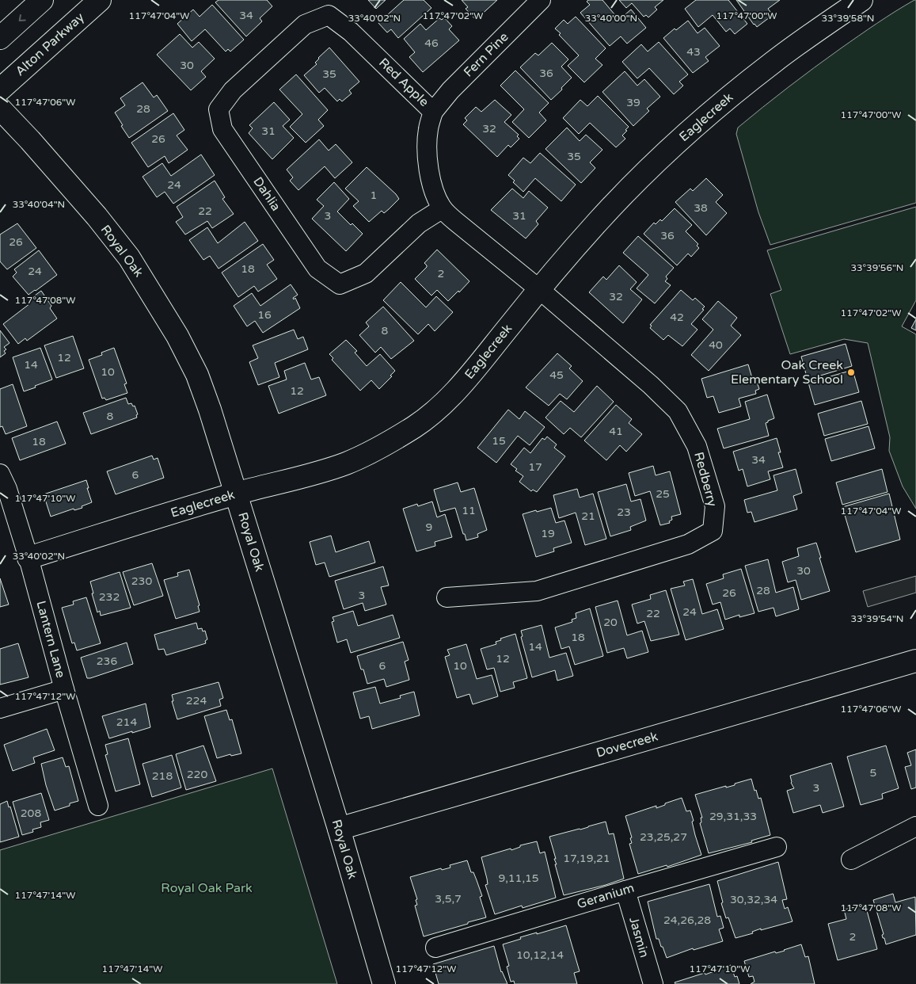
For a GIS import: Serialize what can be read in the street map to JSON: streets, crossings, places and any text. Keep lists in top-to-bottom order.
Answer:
{
  "streets": {
    "street": [
      "Alton Parkway",
      "Fern Pine",
      "Red Apple",
      "Eaglecreek",
      "Dahlia",
      "Royal Oak",
      "Redberry",
      "Lantern Lane",
      "Dovecreek",
      "Geranium",
      "Jasmin"
    ]
  },
  "crossings": [
    ["Fern Pine", "Red Apple"],
    ["Red Apple", "Eaglecreek"],
    ["Red Apple", "Dahlia"],
    ["Red Apple", "Redberry"],
    ["Eaglecreek", "Royal Oak"],
    ["Eaglecreek", "Redberry"],
    ["Eaglecreek", "Lantern Lane"],
    ["Royal Oak", "Dovecreek"],
    ["Geranium", "Jasmin"]
  ],
  "parks": ["Royal Oak Park"],
  "places": ["Oak Creek Elementary School"],
  "house_numbers": [
    "34",
    "46",
    "43",
    "30",
    "36",
    "35",
    "39",
    "28",
    "32",
    "31",
    "26",
    "35",
    "24",
    "1",
    "38",
    "22",
    "3",
    "31",
    "36",
    "26",
    "18",
    "24",
    "2",
    "32",
    "16",
    "42",
    "8",
    "40",
    "12",
    "14",
    "10",
    "45",
    "12",
    "8",
    "41",
    "15",
    "18",
    "34",
    "17",
    "6",
    "25",
    "11",
    "23",
    "21",
    "9",
    "19",
    "30",
    "230",
    "28",
    "26",
    "3",
    "232",
    "24",
    "22",
    "20",
    "18",
    "14",
    "12",
    "236",
    "6",
    "10",
    "224",
    "214",
    "5",
    "220",
    "218",
    "3",
    "208",
    "29,31,33",
    "23,25,27",
    "17,19,21",
    "9,11,15",
    "3,5,7",
    "30,32,34",
    "24,26,28",
    "2",
    "10,12,14"
  ],
  "coordinates": [
    "117°47'04\"W",
    "117°47'02\"W",
    "117°47'00\"W",
    "33°40'02\"N",
    "33°40'00\"N",
    "33°39'58\"N",
    "117°47'06\"W",
    "33°40'04\"N",
    "33°39'56\"N",
    "117°47'08\"W",
    "117°47'10\"W",
    "33°39'54\"N",
    "117°47'12\"W",
    "117°47'14\"W"
  ]
}
